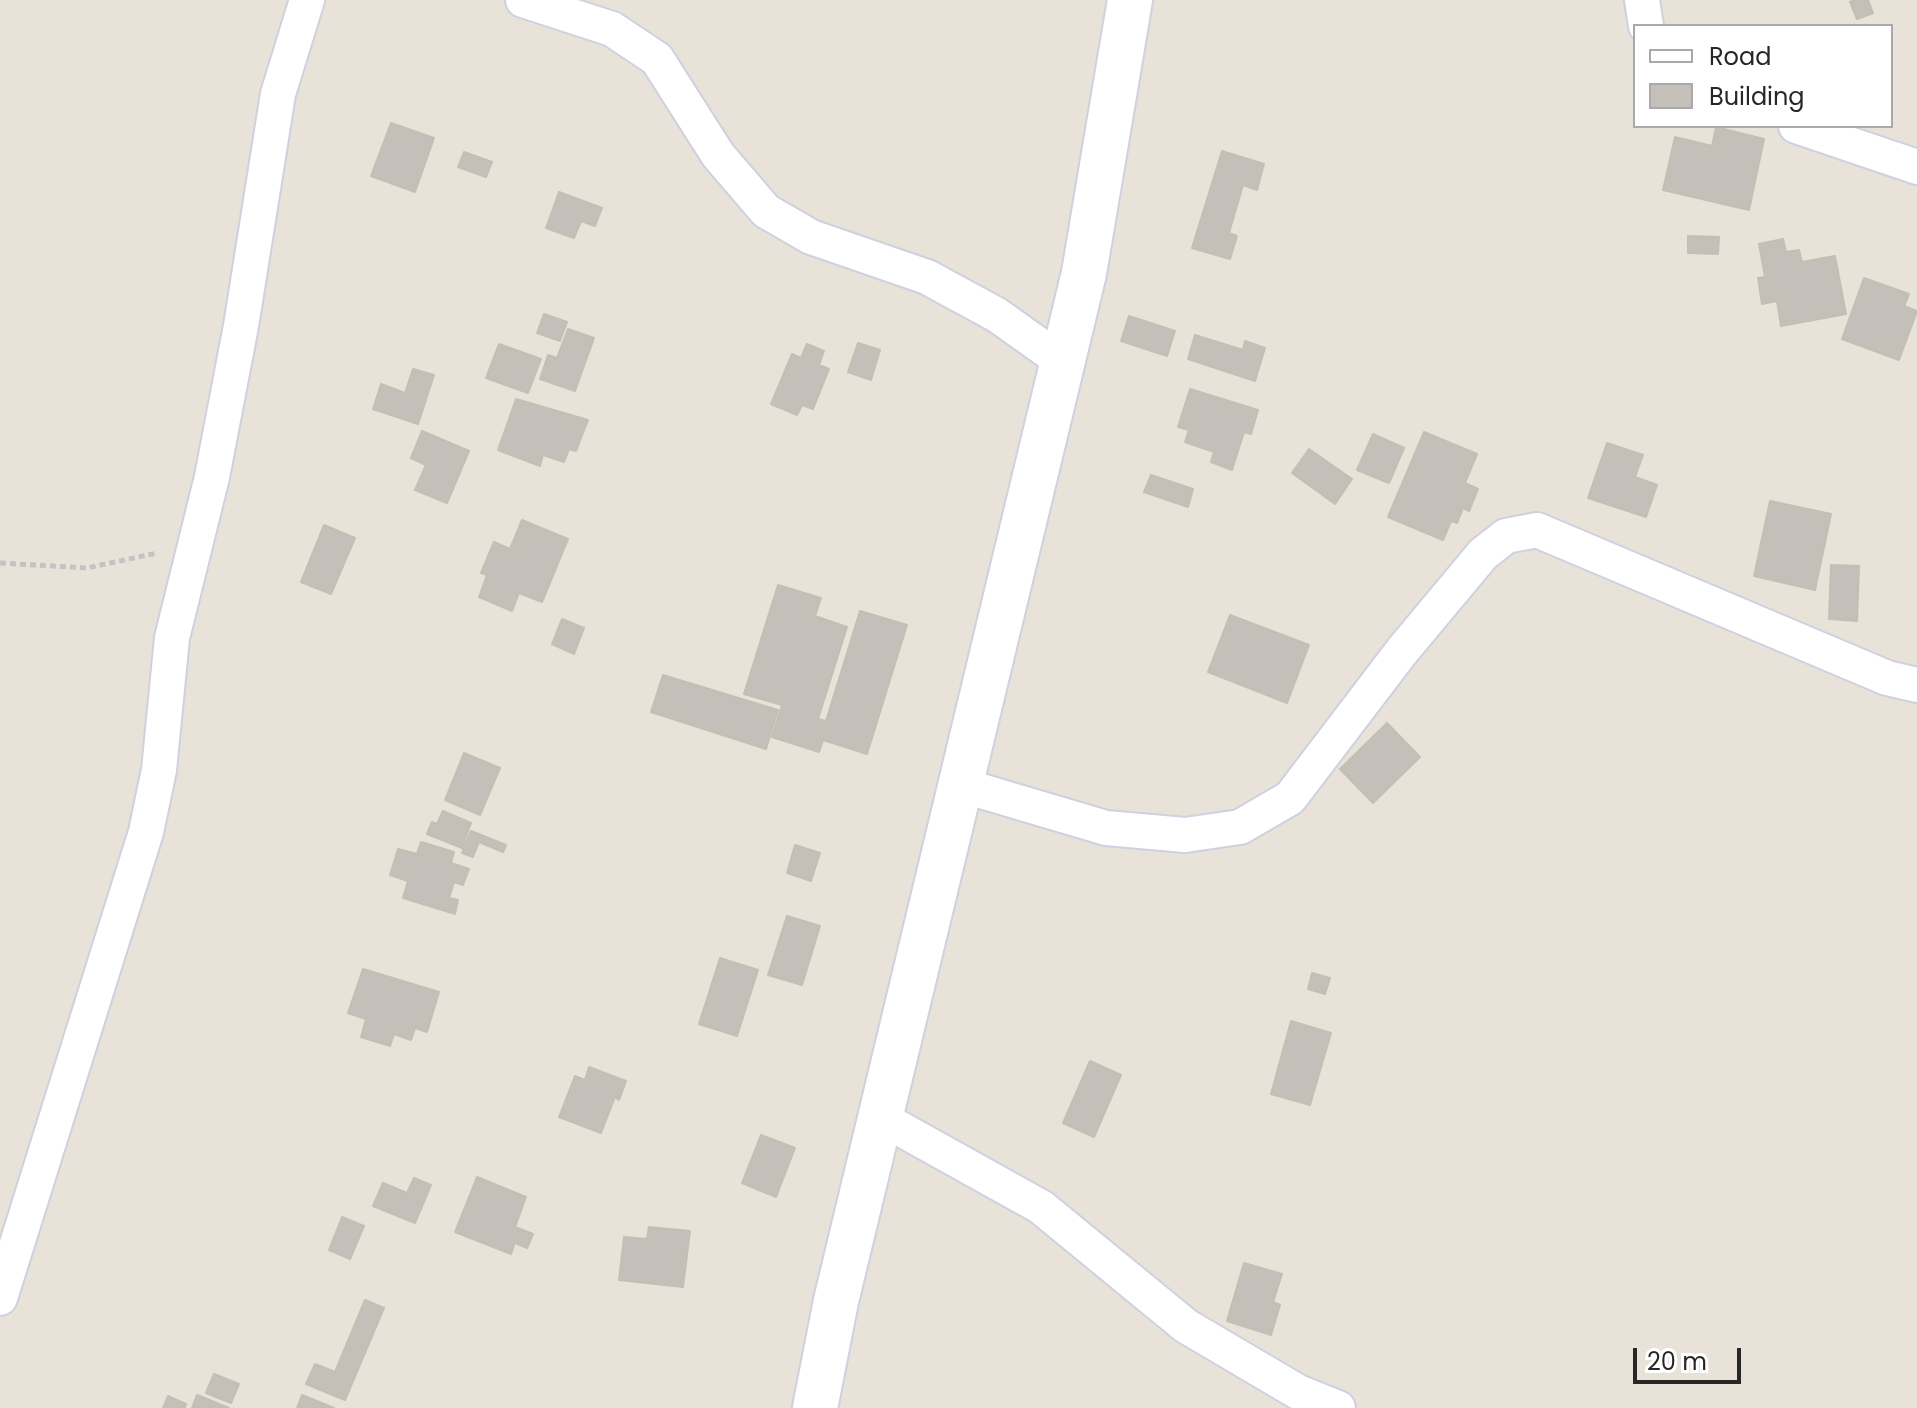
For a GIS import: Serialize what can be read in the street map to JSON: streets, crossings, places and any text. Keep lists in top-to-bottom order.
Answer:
{
  "legend": ["Road", "Building"],
  "scale_bar": "20 m"
}
